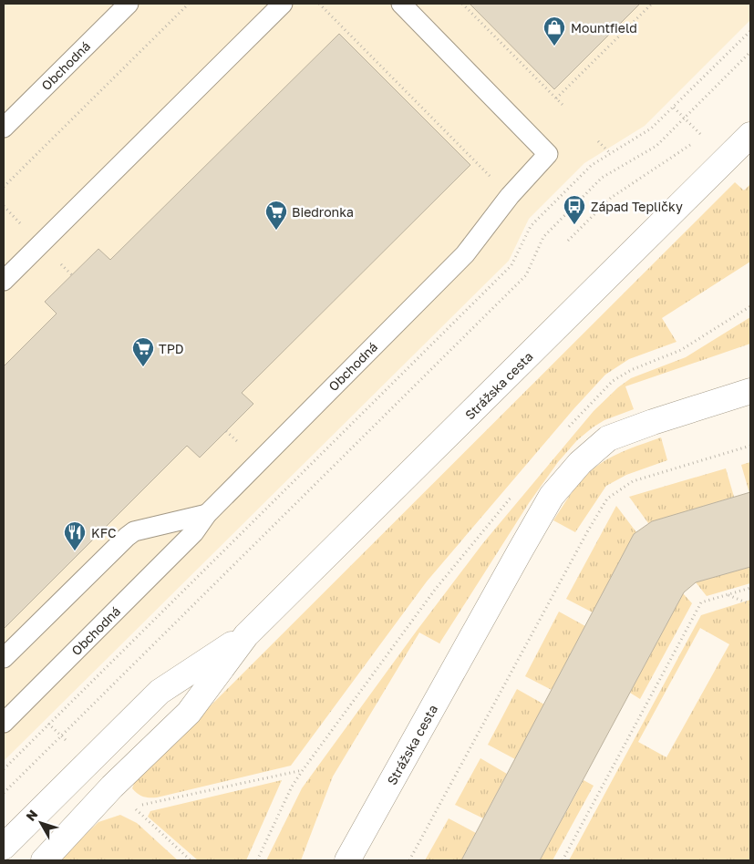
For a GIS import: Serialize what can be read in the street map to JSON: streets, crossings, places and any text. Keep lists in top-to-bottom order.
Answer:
{
  "streets": {
    "street": ["Strážska cesta"],
    "lane": ["Obchodná"]
  },
  "places": {
    "shop": ["Mountfield"],
    "bus stop": ["Západ Tepličky"],
    "supermarket": ["Biedronka", "TPD"],
    "restaurant": ["KFC"]
  },
  "north": "top left"
}
